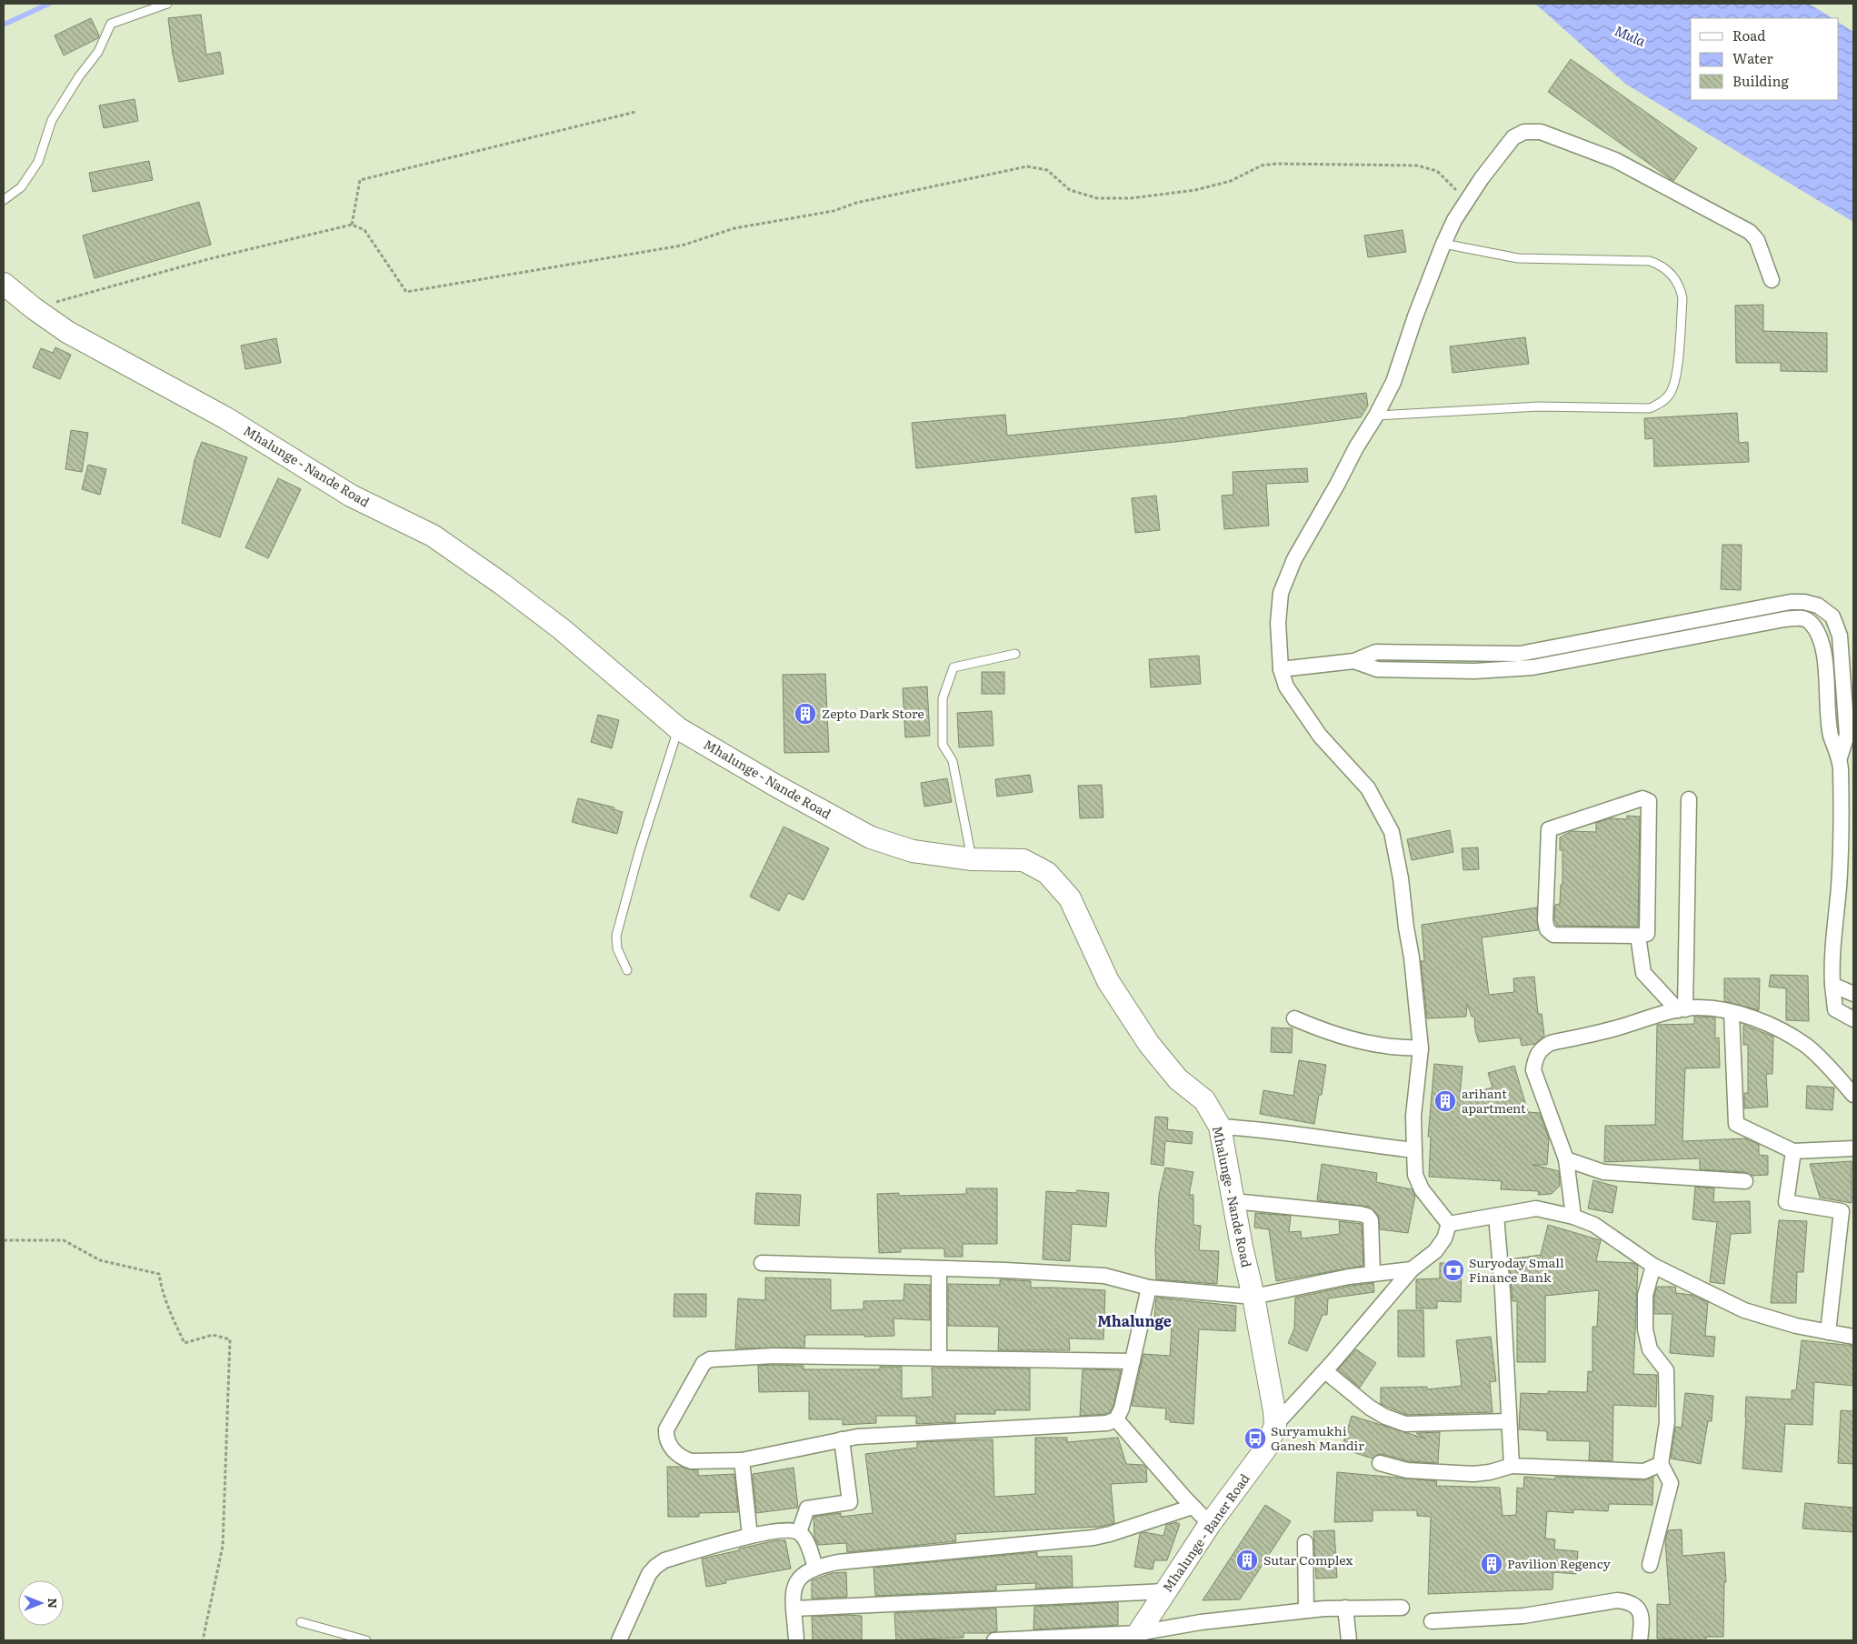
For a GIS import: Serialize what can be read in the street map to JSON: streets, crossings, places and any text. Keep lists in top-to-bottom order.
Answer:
{
  "streets": {
    "main road": ["Mhalunge - Nande Road", "Mhalunge - Baner Road"]
  },
  "crossings": [
    ["Mhalunge - Nande Road", "Mhalunge - Baner Road"]
  ],
  "districts": ["Mhalunge"],
  "water": ["Mula"],
  "places": {
    "building": [
      "Zepto Dark Store",
      "arihant apartment",
      "Sutar Complex",
      "Pavilion Regency"
    ],
    "bank": ["Suryoday Small Finance Bank"],
    "bus stop": ["Suryamukhi Ganesh Mandir"]
  },
  "legend": ["Road", "Water", "Building"],
  "north": "right"
}
